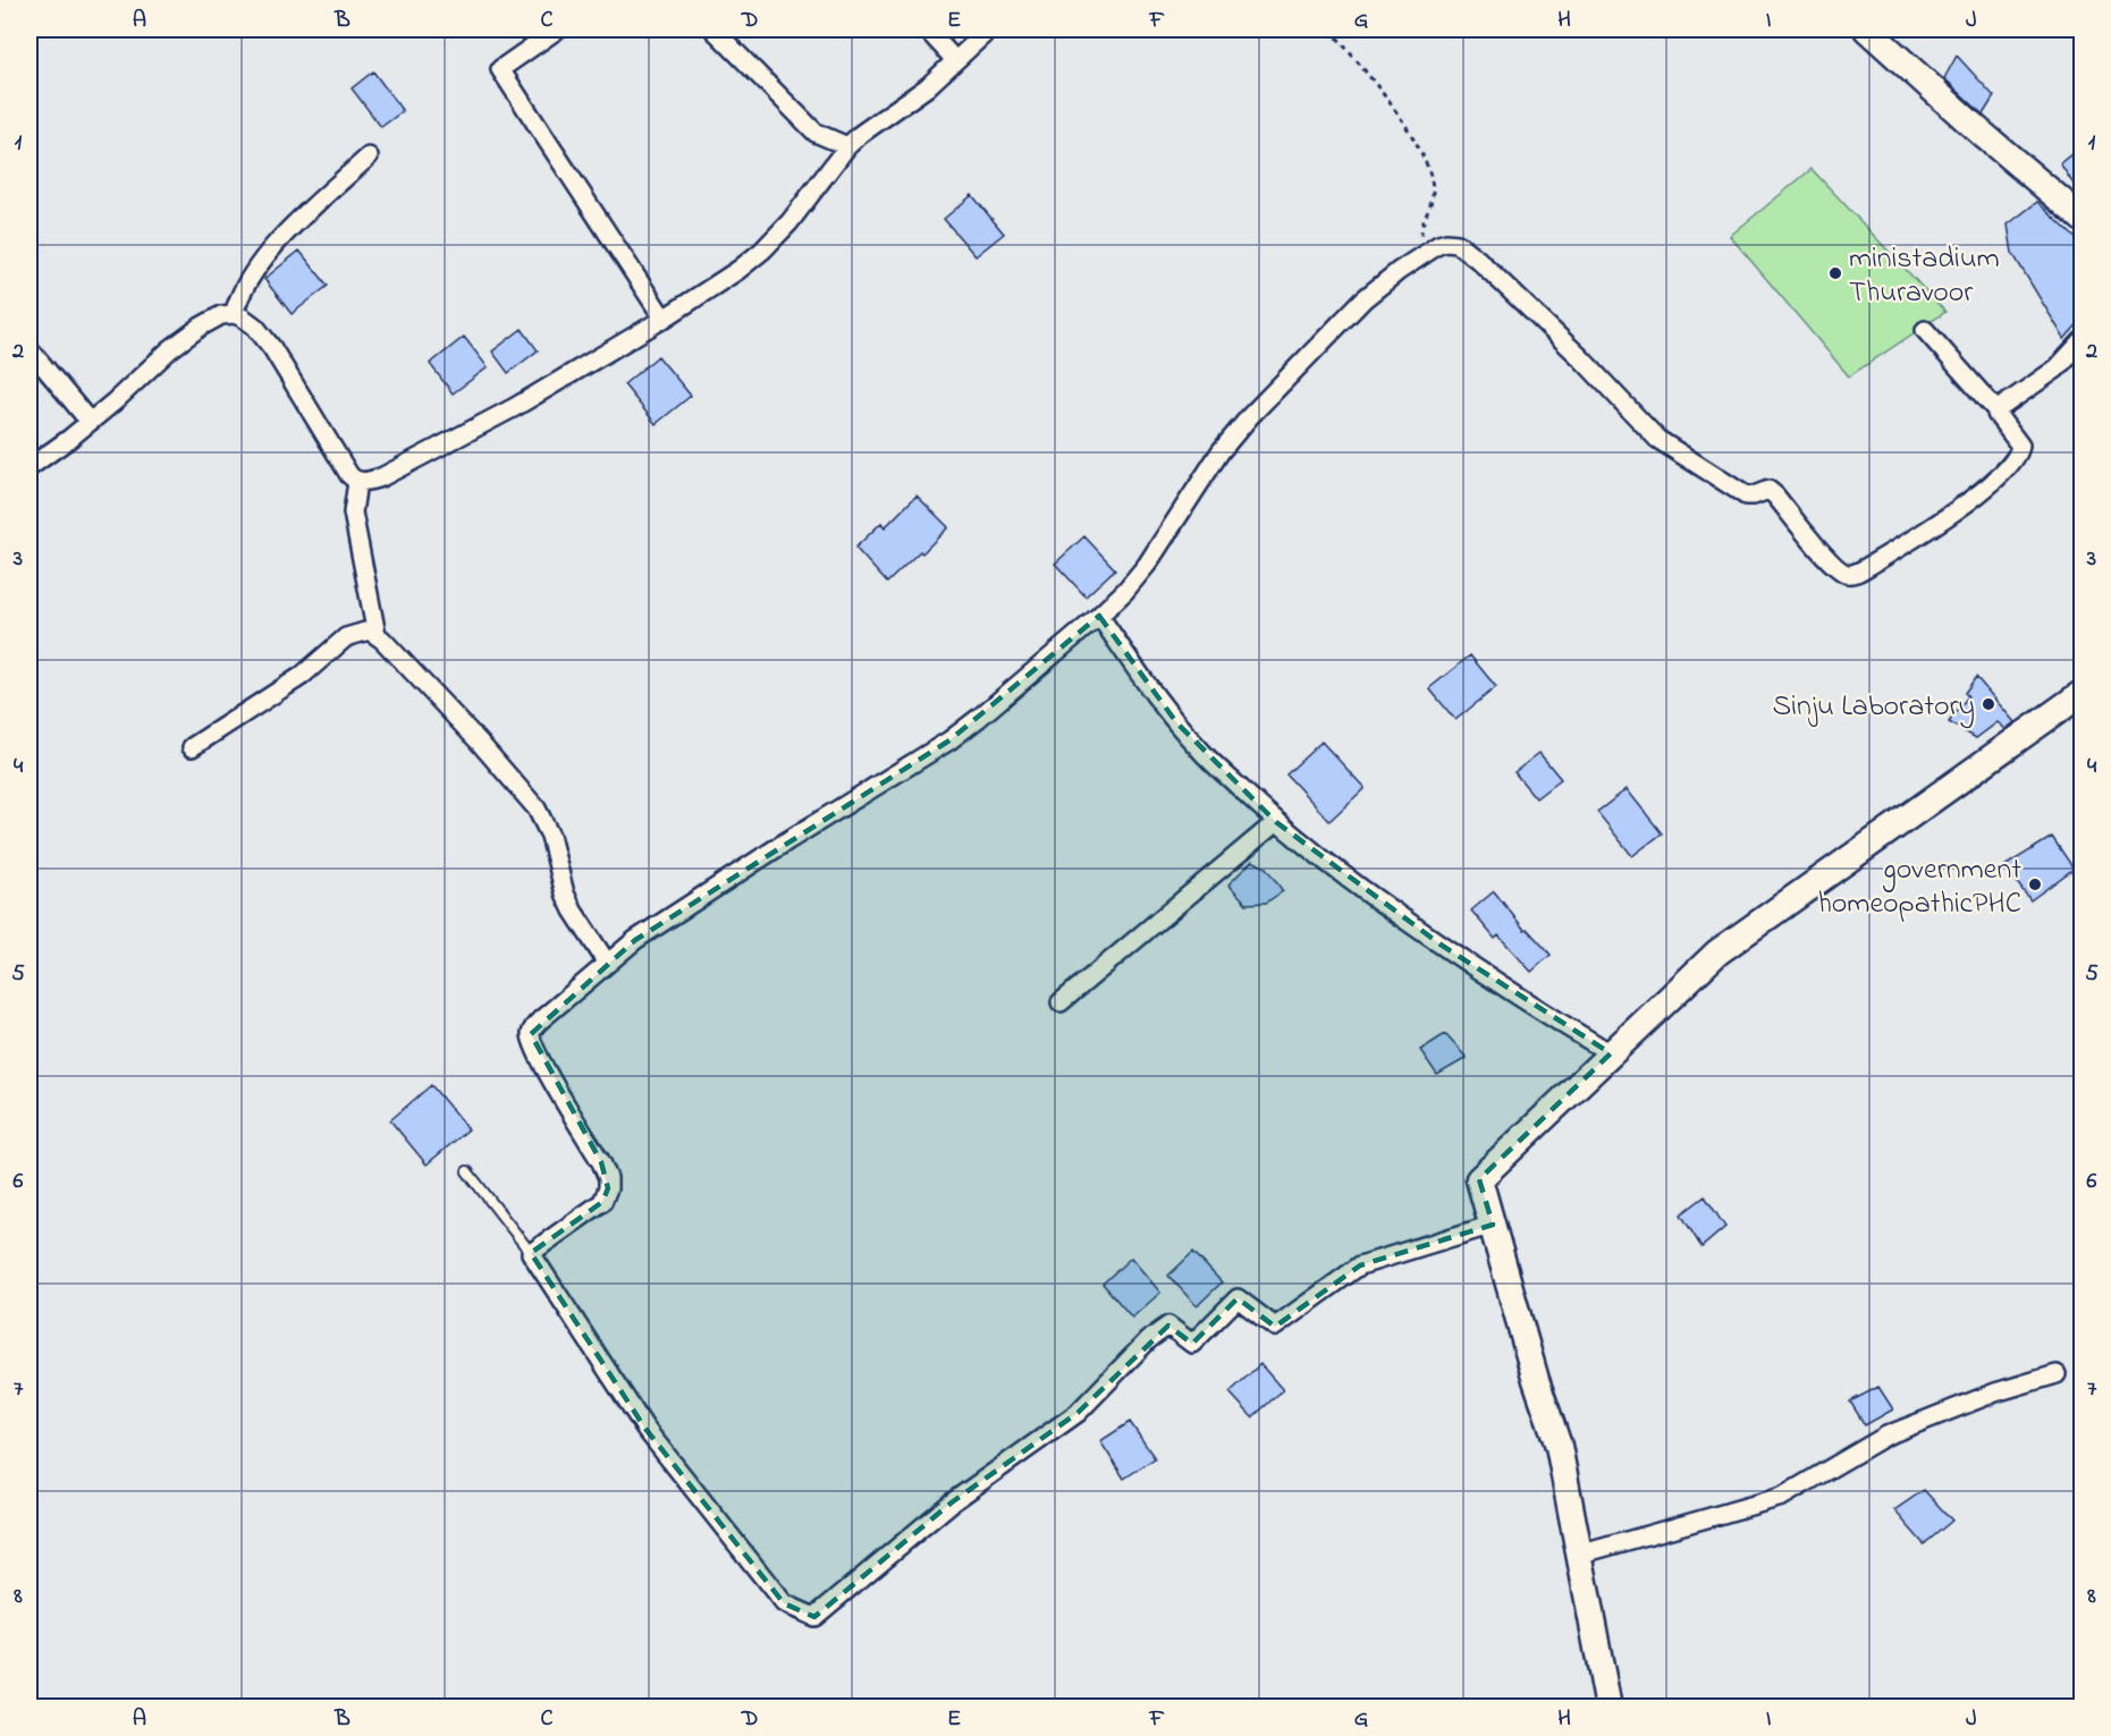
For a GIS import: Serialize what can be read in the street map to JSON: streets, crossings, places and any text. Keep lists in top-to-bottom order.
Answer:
{
  "places": ["ministadium Thuravoor", "Sinju Laboratory", "government homeopathicPHC"],
  "grid": {
    "columns": [
      "A",
      "B",
      "C",
      "D",
      "E",
      "F",
      "G",
      "H",
      "I",
      "J"
    ],
    "rows": [
      "1",
      "2",
      "3",
      "4",
      "5",
      "6",
      "7",
      "8"
    ]
  }
}
